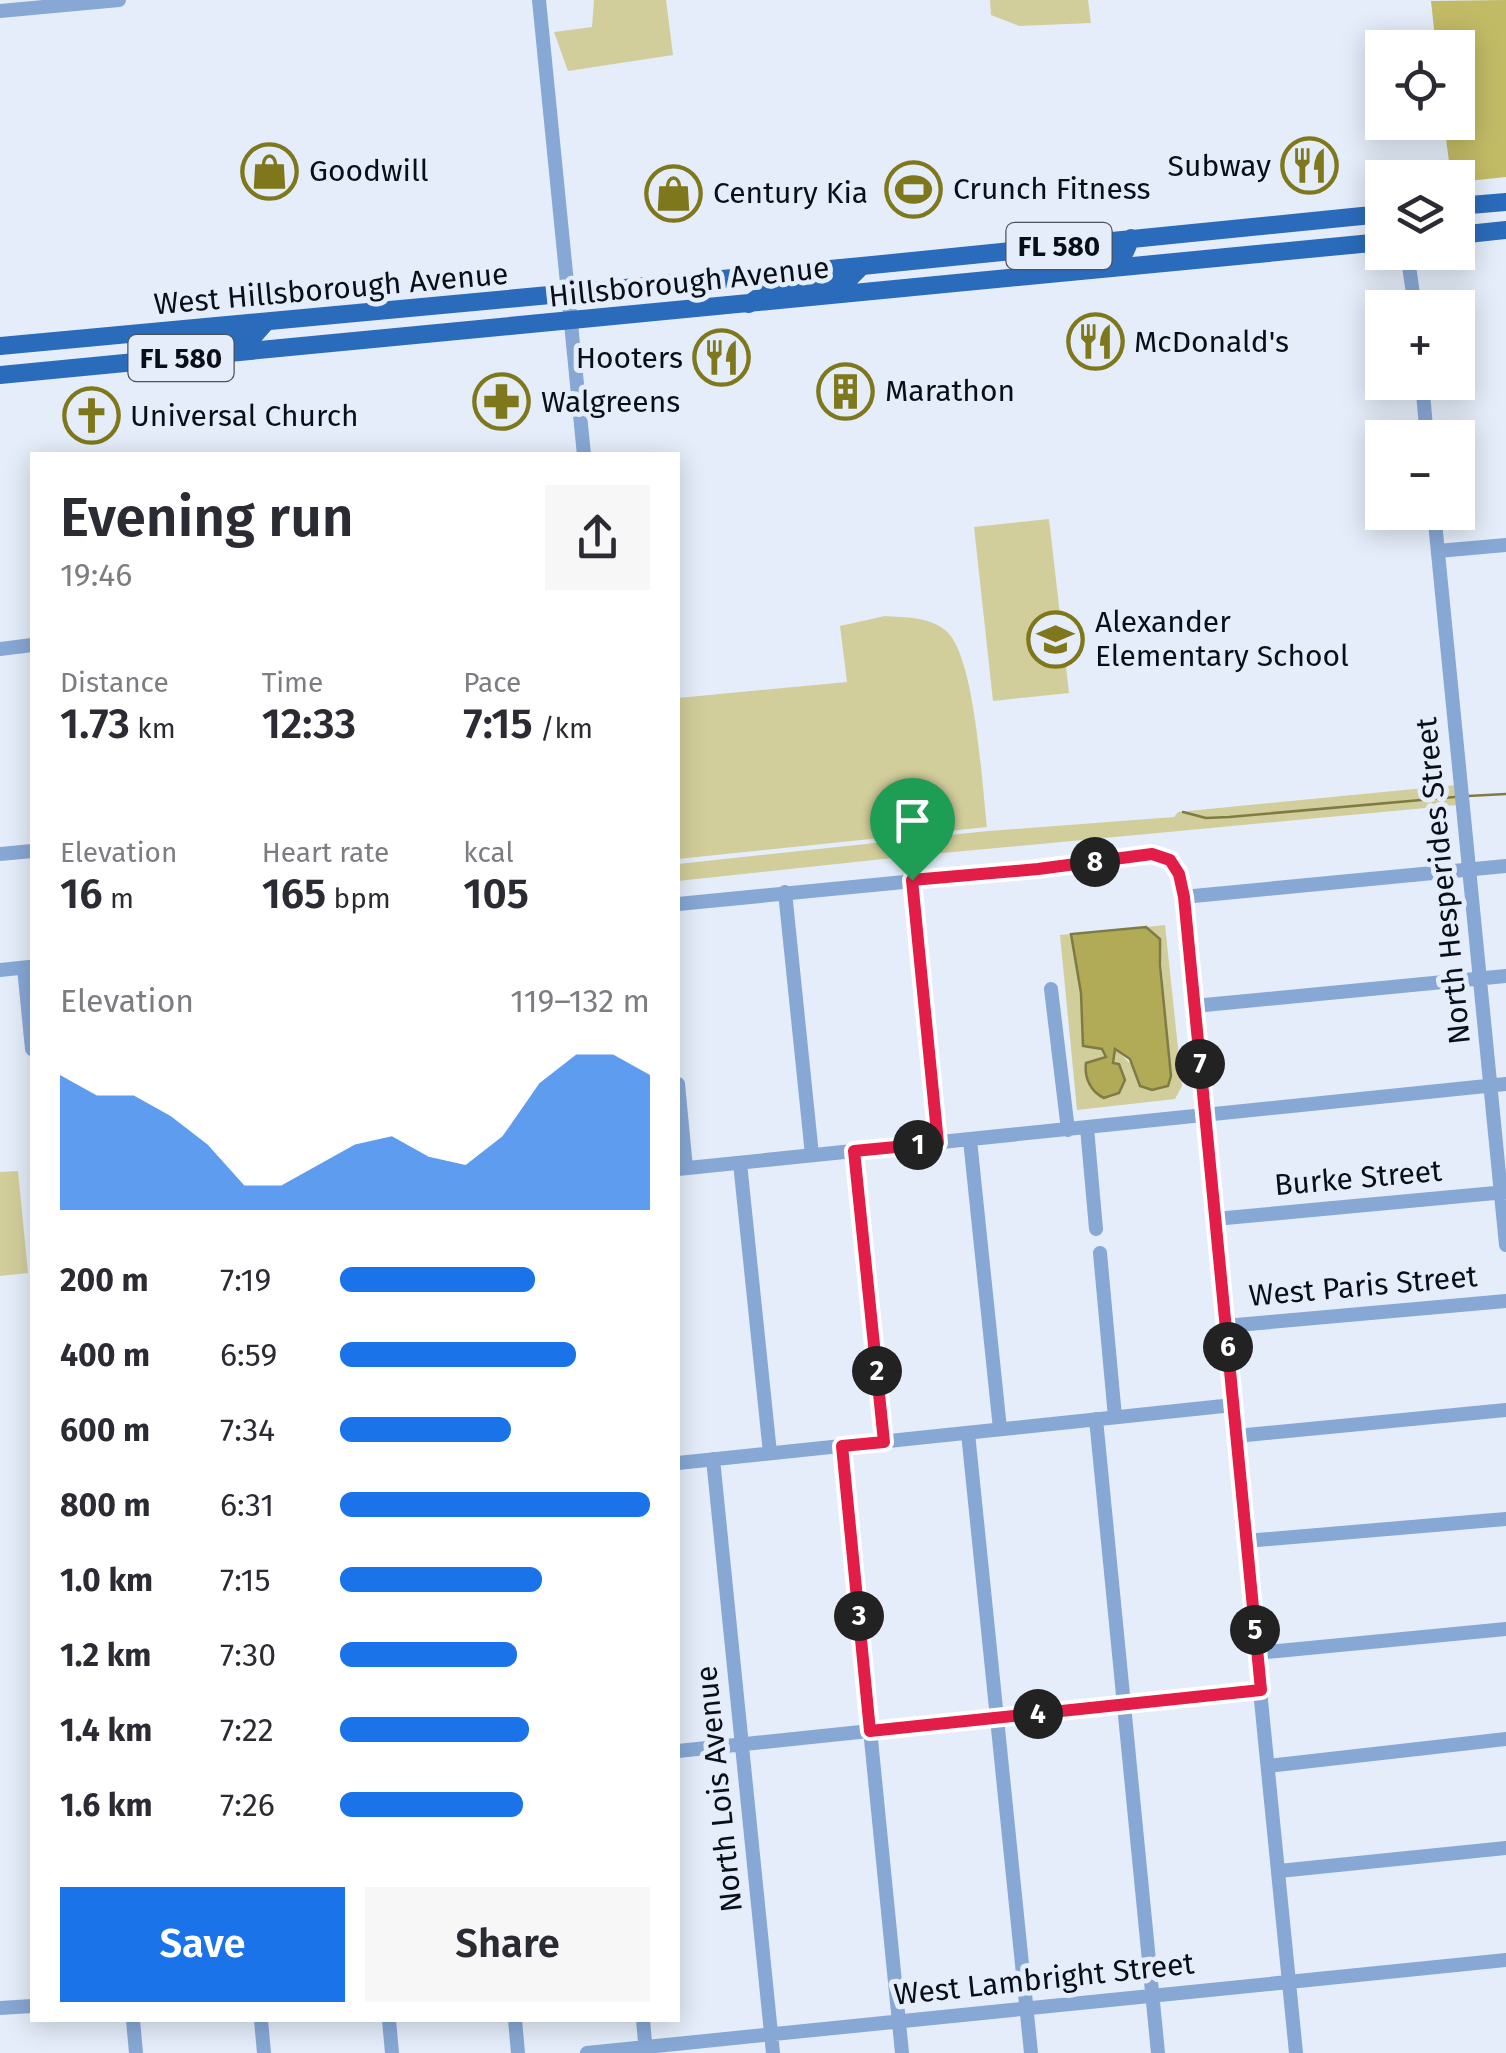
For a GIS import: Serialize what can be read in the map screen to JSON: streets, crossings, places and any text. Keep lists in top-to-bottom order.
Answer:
{
  "streets": {
    "main road": ["FL 580", "Hillsborough Avenue", "West Hillsborough Avenue"],
    "street": [
      "North Hesperides Street",
      "Burke Street",
      "West Paris Street",
      "North Lois Avenue",
      "West Lambright Street"
    ]
  },
  "crossings": [
    ["North Hesperides Street", "Burke Street"],
    ["North Lois Avenue", "West Lambright Street"]
  ],
  "places": {
    "restaurant": ["Subway", "McDonald's", "Hooters"],
    "shop": ["Goodwill", "Century Kia"],
    "sports": ["Crunch Fitness"],
    "building": ["Marathon"],
    "pharmacy": ["Walgreens"],
    "church": ["Universal Church"],
    "school or university": ["Alexander Elementary School"]
  },
  "page": {
    "map_buttons": ["+", "−"],
    "heading": ["Evening run", "19:46"],
    "stats": [
      ["Distance", "1.73 km"],
      ["Time", "12:33"],
      ["Pace", "7:15 /km"],
      ["Elevation", "16 m"],
      ["Heart rate", "165 bpm"],
      ["kcal", "105"]
    ],
    "pins": [
      "8",
      "7",
      "1",
      "6",
      "2",
      "3",
      "5",
      "4"
    ],
    "chart": ["Elevation", "119–132 m"],
    "list": [
      {
        "name": "200 m",
        "note": "7:19"
      },
      {
        "name": "400 m",
        "note": "6:59"
      },
      {
        "name": "600 m",
        "note": "7:34"
      },
      {
        "name": "800 m",
        "note": "6:31"
      },
      {
        "name": "1.0 km",
        "note": "7:15"
      },
      {
        "name": "1.2 km",
        "note": "7:30"
      },
      {
        "name": "1.4 km",
        "note": "7:22"
      },
      {
        "name": "1.6 km",
        "note": "7:26"
      }
    ],
    "buttons": ["Save", "Share"]
  }
}
